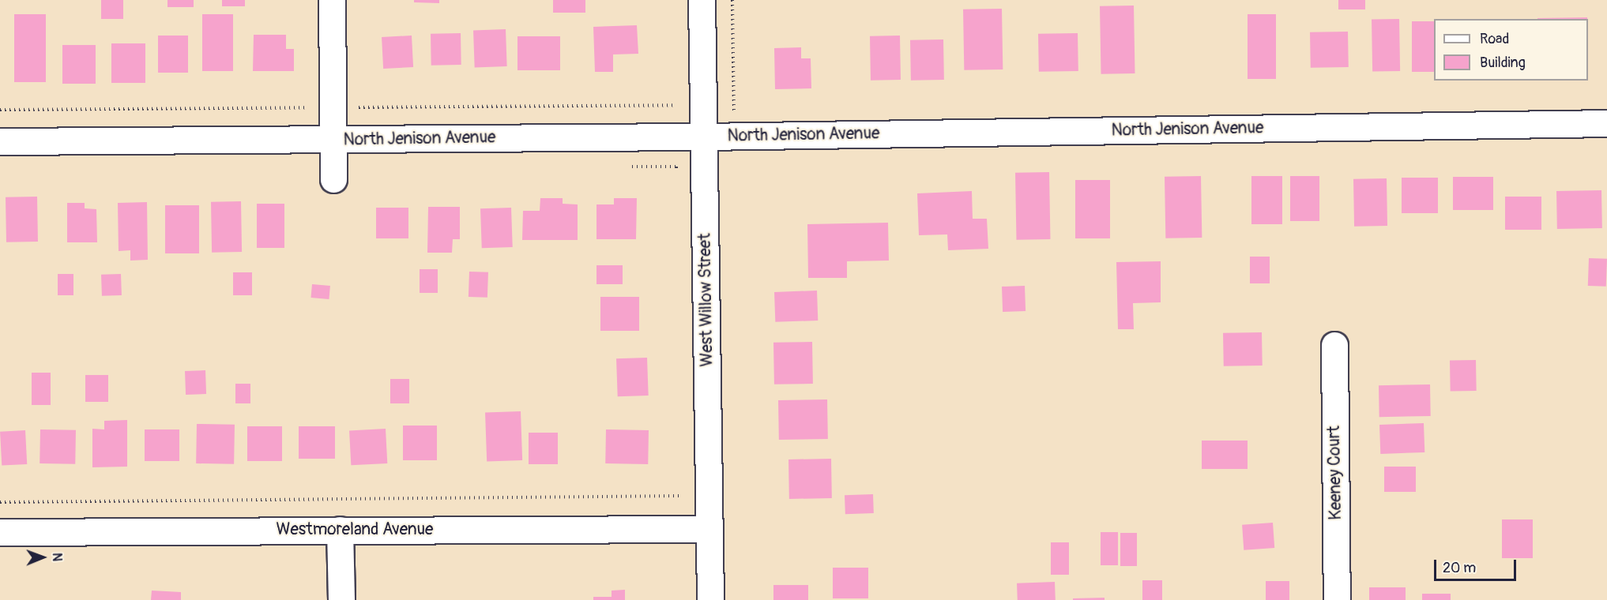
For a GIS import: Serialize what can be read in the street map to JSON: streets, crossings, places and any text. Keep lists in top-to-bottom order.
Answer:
{
  "streets": {
    "street": [
      "North Jenison Avenue",
      "West Willow Street",
      "Keeney Court",
      "Westmoreland Avenue"
    ]
  },
  "crossings": [
    ["North Jenison Avenue", "West Willow Street"],
    ["West Willow Street", "Westmoreland Avenue"]
  ],
  "legend": ["Road", "Building"],
  "scale_bar": "20 m",
  "north": "right"
}
